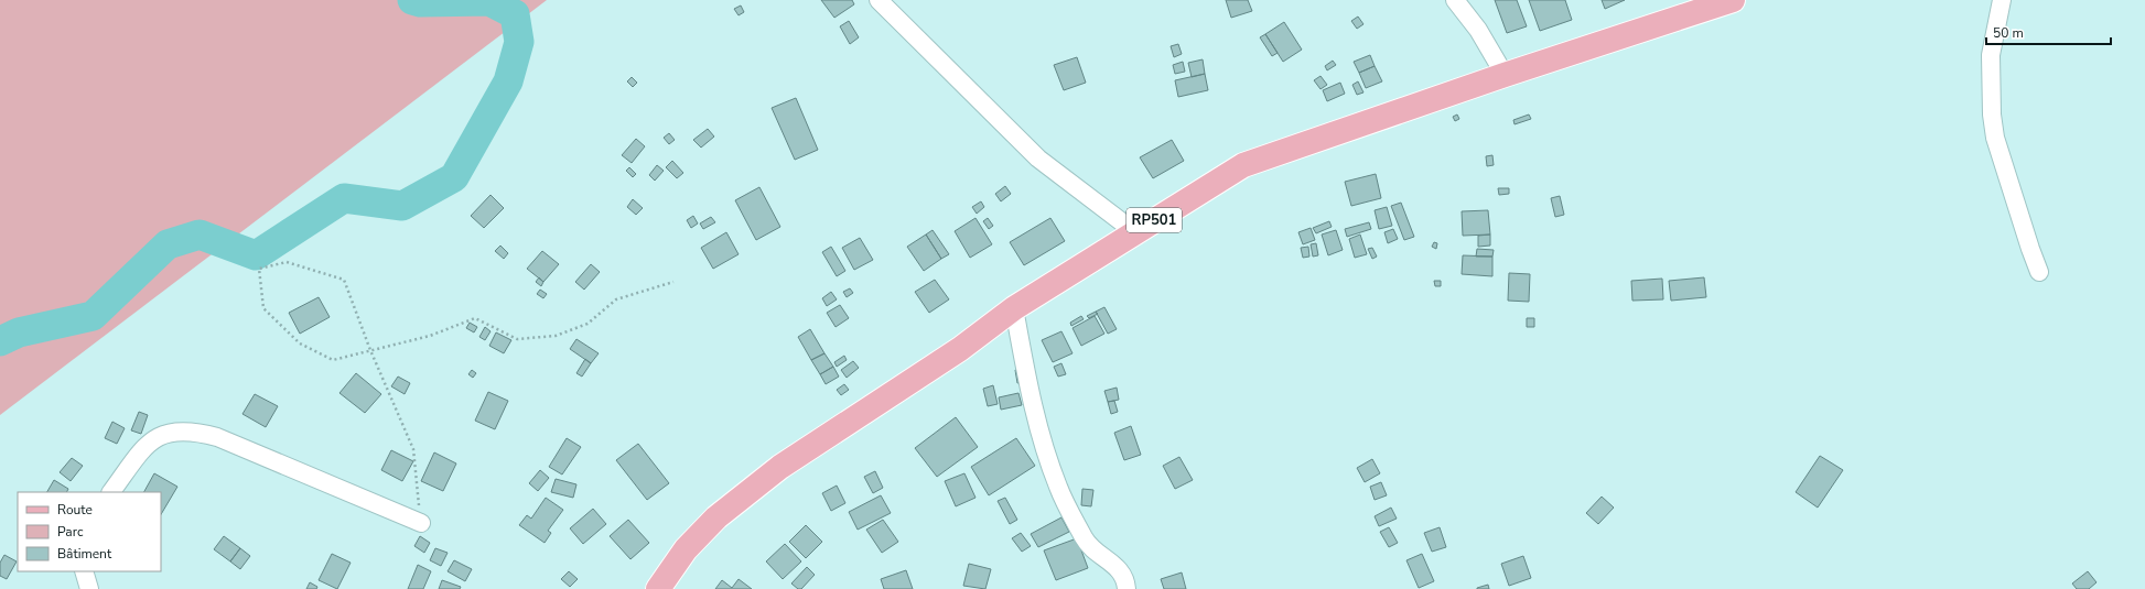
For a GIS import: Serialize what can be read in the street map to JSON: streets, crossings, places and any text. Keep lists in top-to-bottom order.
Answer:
{
  "streets": {
    "main road": ["RP501"]
  },
  "legend": ["Route", "Parc", "Bâtiment"],
  "scale_bar": "50 m"
}
